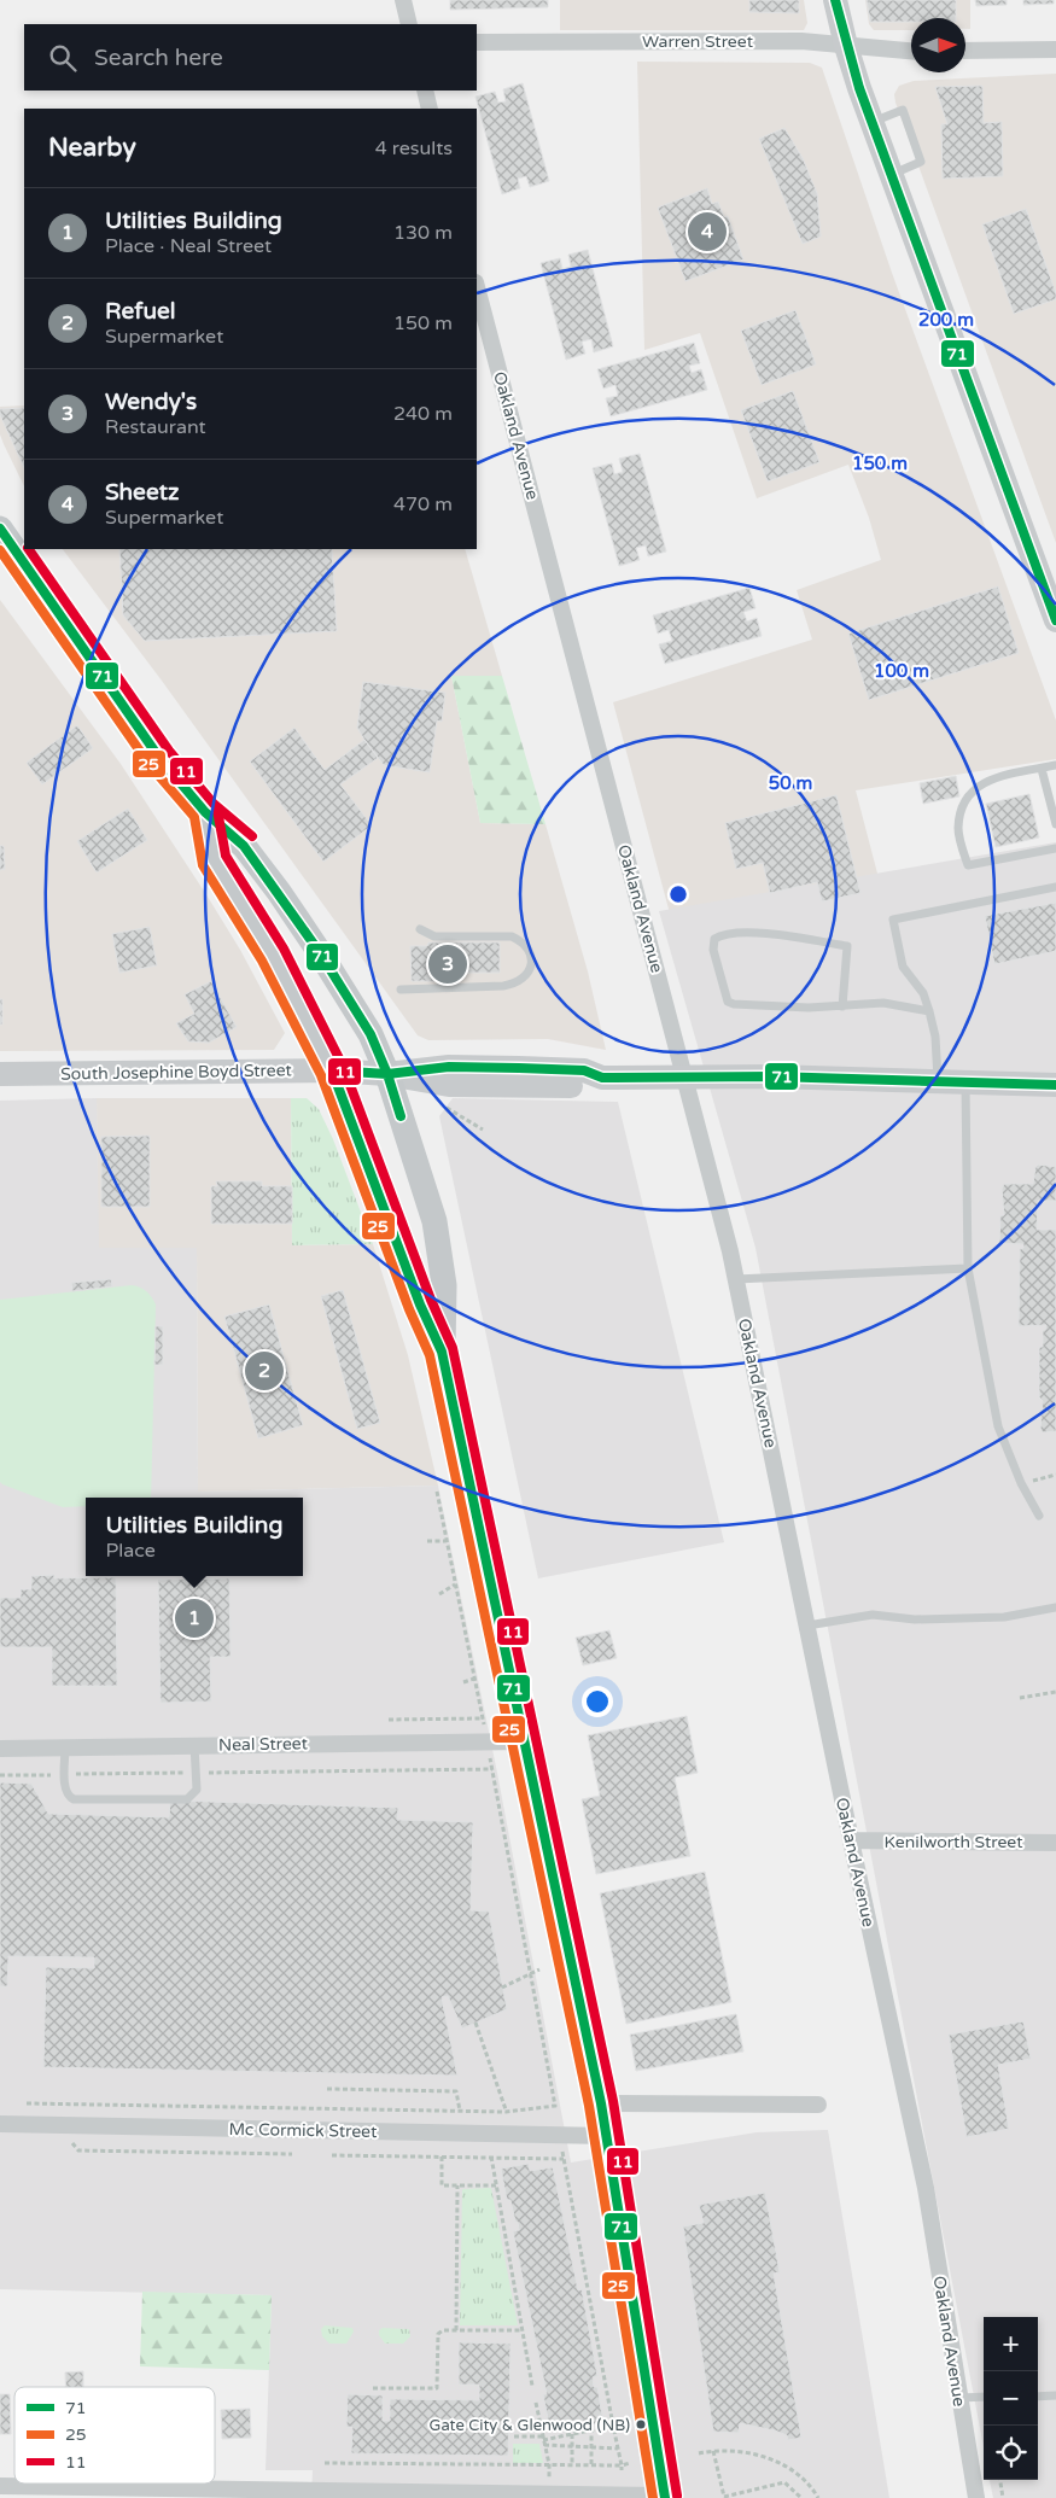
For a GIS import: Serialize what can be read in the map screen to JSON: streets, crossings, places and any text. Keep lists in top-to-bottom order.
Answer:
{
  "streets": {
    "main road": ["South Josephine Boyd Street"],
    "street": [
      "Warren Street",
      "Oakland Avenue",
      "Neal Street",
      "Kenilworth Street",
      "Mc Cormick Street"
    ]
  },
  "crossings": [
    ["Oakland Avenue", "South Josephine Boyd Street"],
    ["Oakland Avenue", "Kenilworth Street"]
  ],
  "places": ["Gate City & Glenwood (NB)"],
  "lines": ["transit line 71", "transit line 11", "transit line 25"],
  "legend": ["71", "25", "11"],
  "north": "right",
  "page": {
    "search": "Search here",
    "heading": ["Nearby", "4 results"],
    "list": [
      {
        "mark": "1",
        "name": "Utilities Building",
        "note": "Place · Neal Street",
        "value": "130 m"
      },
      {
        "mark": "2",
        "name": "Refuel",
        "note": "Supermarket",
        "value": "150 m"
      },
      {
        "mark": "3",
        "name": "Wendy's",
        "note": "Restaurant",
        "value": "240 m"
      },
      {
        "mark": "4",
        "name": "Sheetz",
        "note": "Supermarket",
        "value": "470 m"
      }
    ],
    "pins": [
      "4",
      "3",
      "2",
      "1"
    ],
    "popup": ["Utilities Building", "Place"],
    "map_buttons": ["+", "−"]
  },
  "rings": [
    "200 m",
    "150 m",
    "100 m",
    "50 m"
  ]
}
